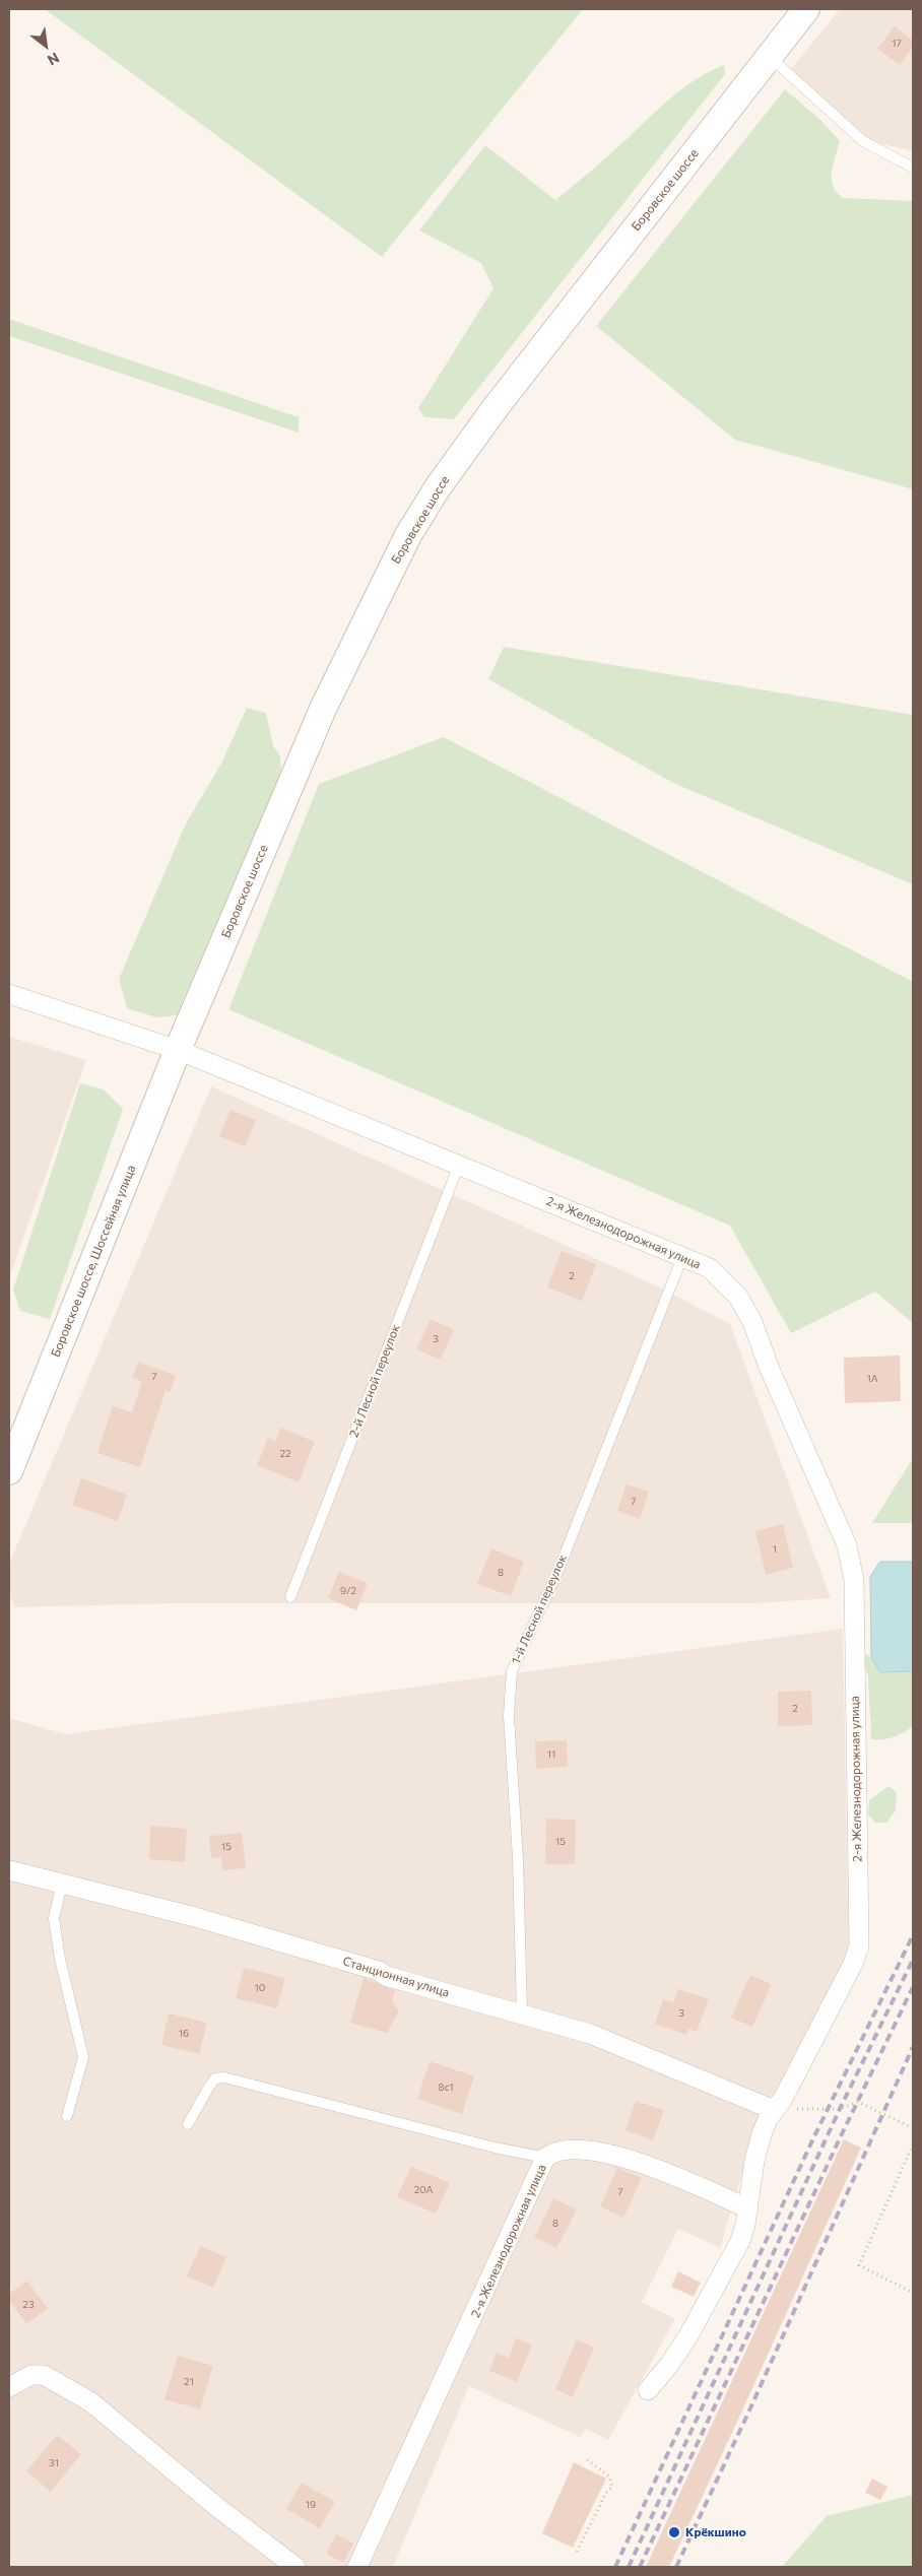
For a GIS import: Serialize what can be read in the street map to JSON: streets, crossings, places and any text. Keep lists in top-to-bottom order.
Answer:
{
  "streets": {
    "main road": ["Боровское шоссе", "Боровское шоссе, Шоссейная улица"],
    "street": ["2-я Железнодорожная улица", "Станционная улица"],
    "lane": ["2-й Лесной переулок", "1-й Лесной переулок"]
  },
  "crossings": [
    ["Боровское шоссе", "2-я Железнодорожная улица"],
    ["Боровское шоссе", "Боровское шоссе, Шоссейная улица"],
    ["2-я Железнодорожная улица", "Боровское шоссе, Шоссейная улица"],
    ["2-я Железнодорожная улица", "2-й Лесной переулок"],
    ["2-я Железнодорожная улица", "1-й Лесной переулок"],
    ["2-я Железнодорожная улица", "Станционная улица"],
    ["1-й Лесной переулок", "Станционная улица"]
  ],
  "places": ["Крёкшино"],
  "house_numbers": [
    "17",
    "2",
    "3",
    "7",
    "1А",
    "22",
    "7",
    "1",
    "8",
    "9/2",
    "2",
    "11",
    "15",
    "15",
    "10",
    "3",
    "16",
    "8с1",
    "20А",
    "7",
    "8",
    "23",
    "21",
    "31",
    "19"
  ],
  "north": "bottom right"
}
